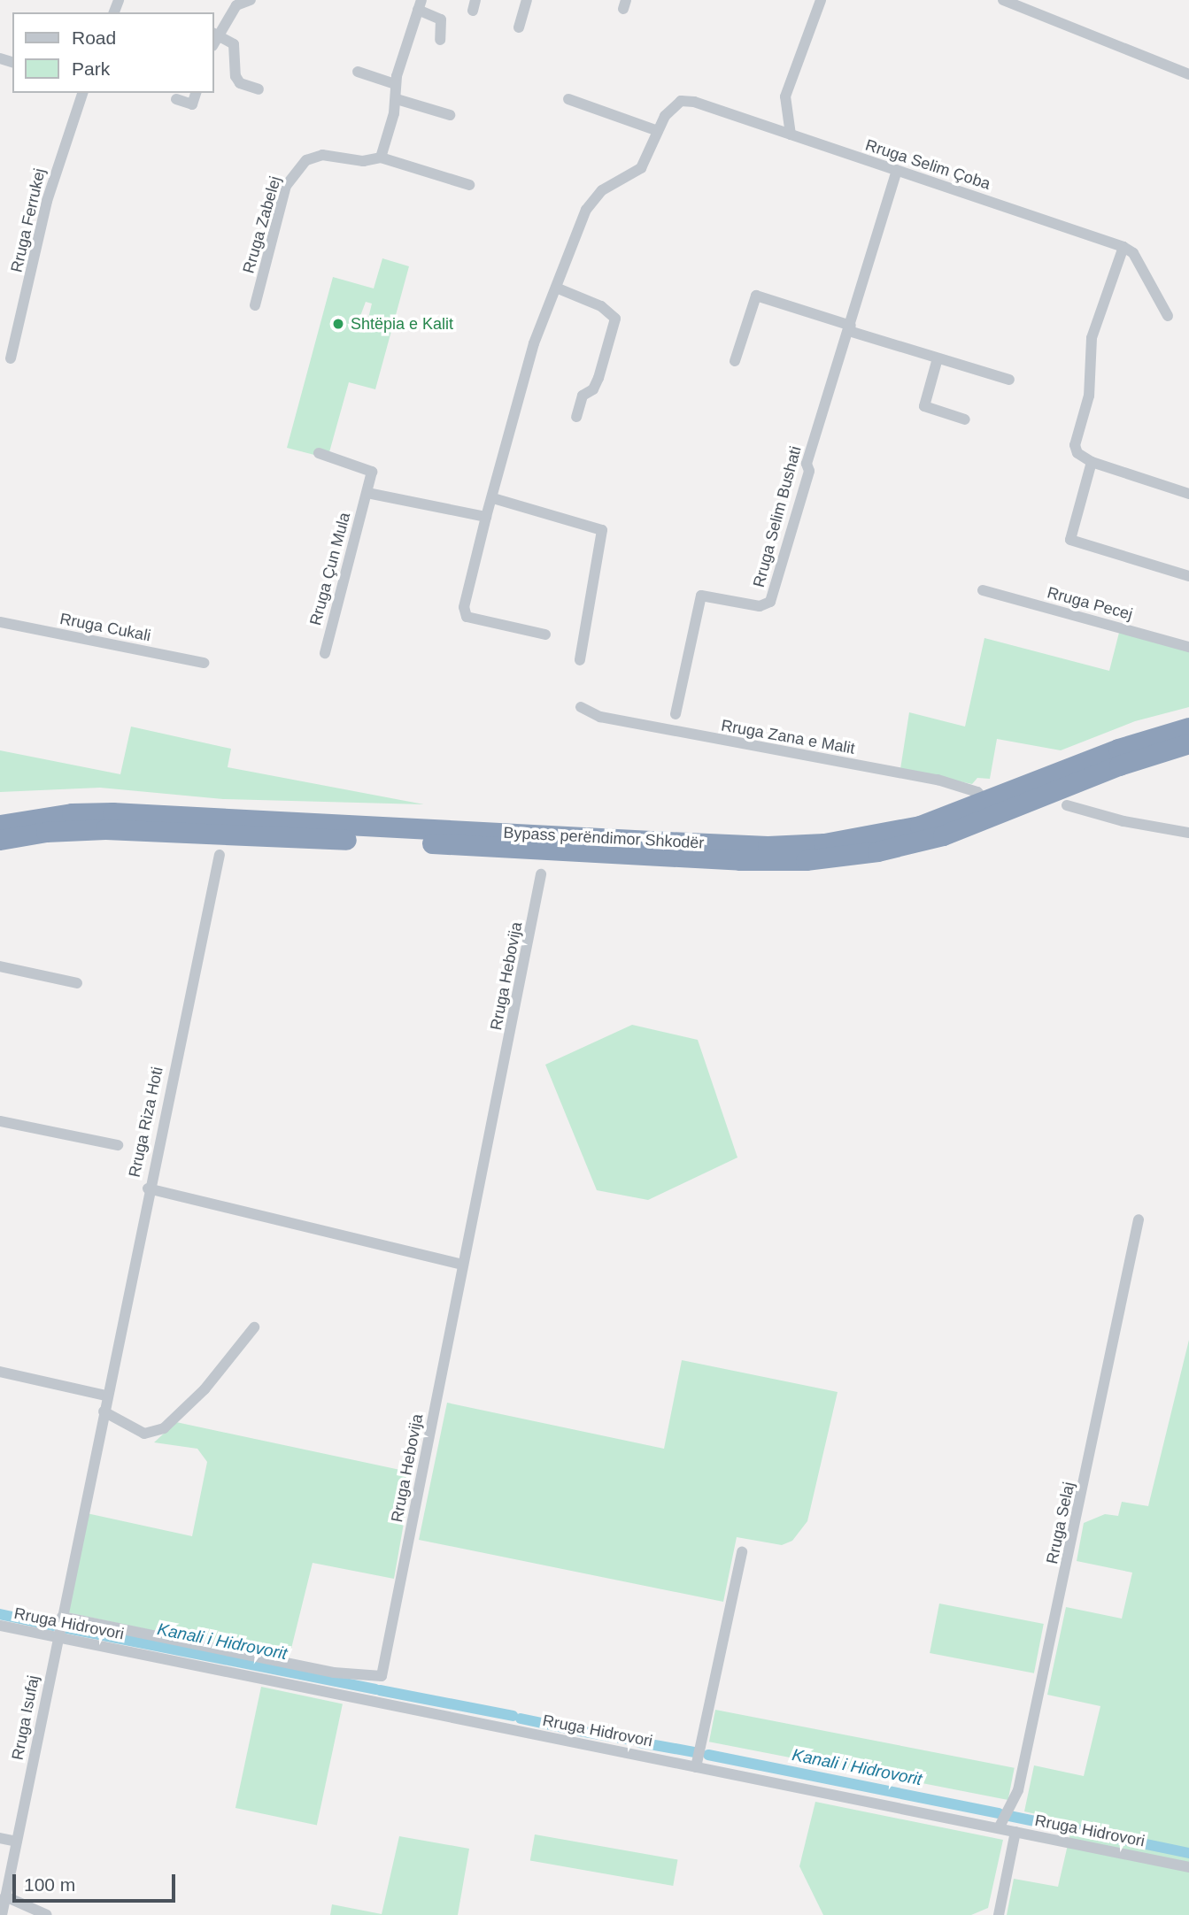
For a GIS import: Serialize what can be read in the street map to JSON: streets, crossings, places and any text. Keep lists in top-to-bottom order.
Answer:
{
  "streets": {
    "highway": ["Bypass perëndimor Shkodër"],
    "street": [
      "Rruga Selim Çoba",
      "Rruga Ferrukej",
      "Rruga Zabelej",
      "Rruga Selim Bushati",
      "Rruga Çun Mula",
      "Rruga Pecej",
      "Rruga Cukali",
      "Rruga Zana e Malit",
      "Rruga Hebovija",
      "Rruga Riza Hoti",
      "Rruga Selaj",
      "Rruga Hidrovori",
      "Rruga Isufaj"
    ]
  },
  "crossings": [
    ["Rruga Selim Çoba", "Rruga Selim Bushati"],
    ["Rruga Zana e Malit", "Bypass perëndimor Shkodër"],
    ["Rruga Hebovija", "Rruga Riza Hoti"],
    ["Rruga Riza Hoti", "Rruga Hidrovori"],
    ["Rruga Riza Hoti", "Rruga Isufaj"],
    ["Rruga Selaj", "Rruga Hidrovori"],
    ["Rruga Hidrovori", "Rruga Isufaj"]
  ],
  "water": ["Kanali i Hidrovorit"],
  "places": ["Shtëpia e Kalit"],
  "legend": ["Road", "Park"],
  "scale_bar": "100 m"
}
